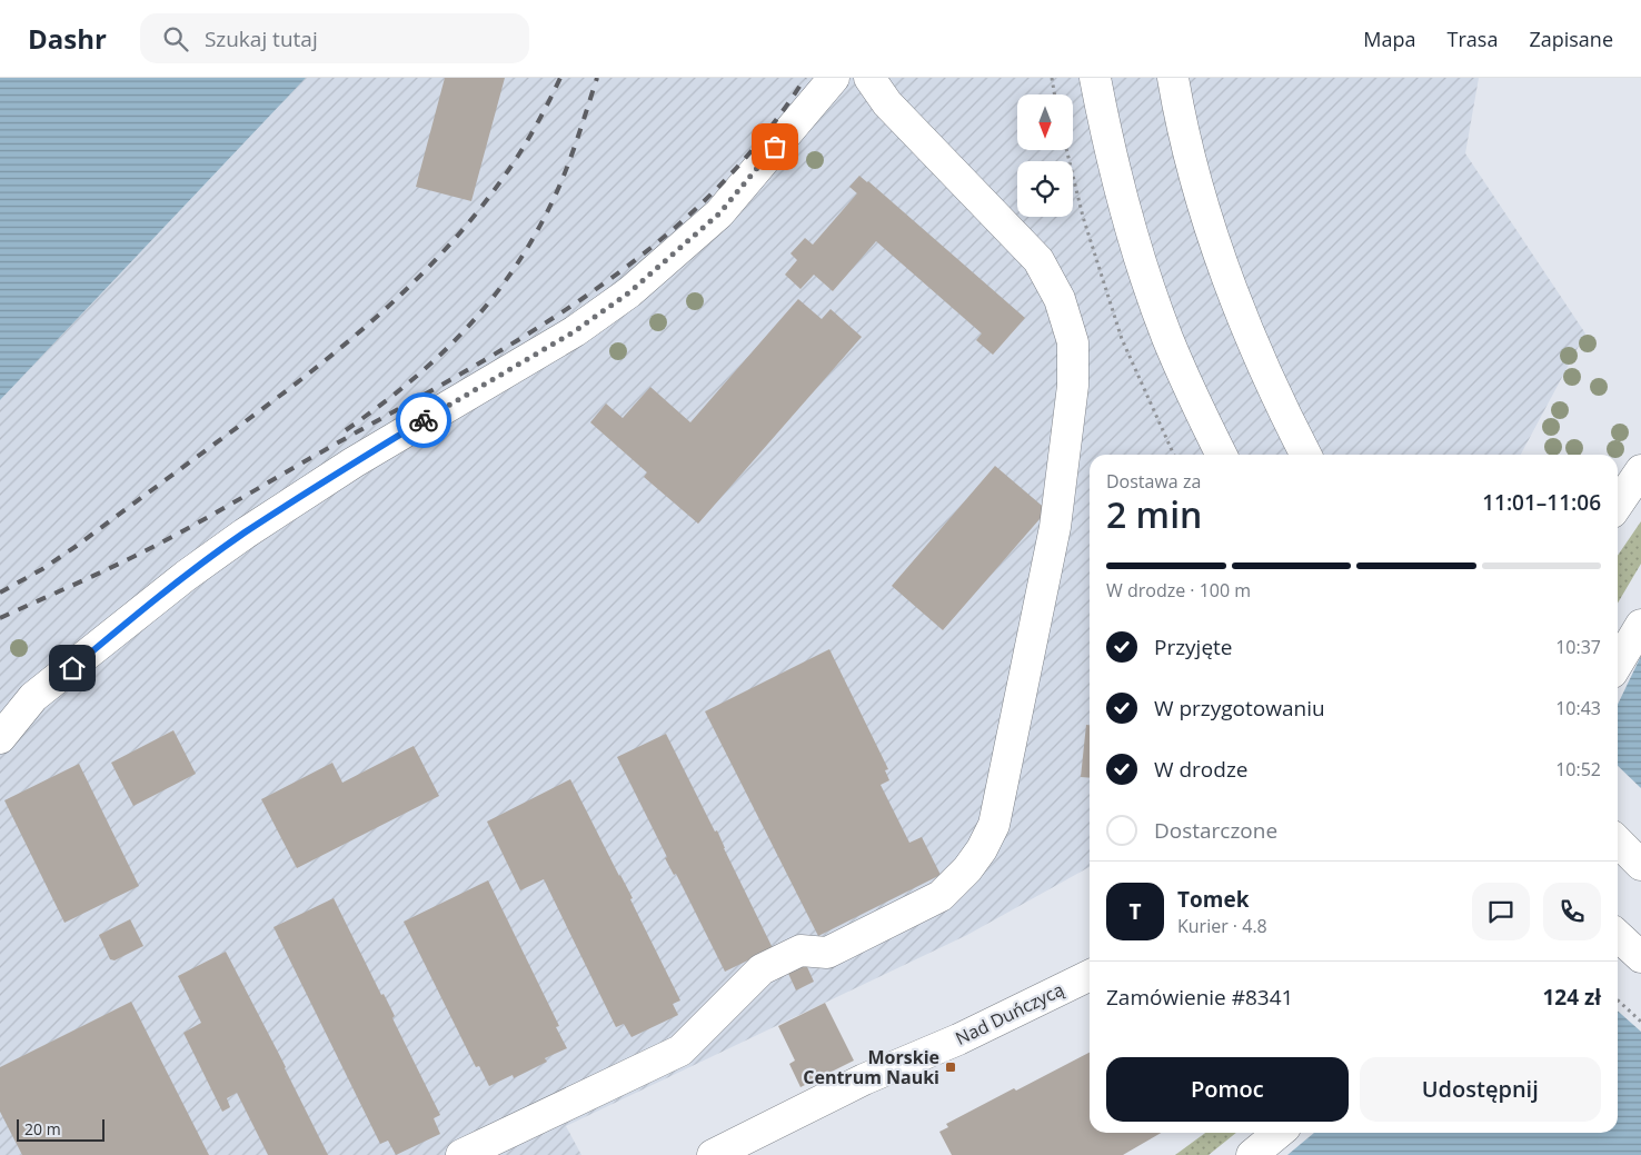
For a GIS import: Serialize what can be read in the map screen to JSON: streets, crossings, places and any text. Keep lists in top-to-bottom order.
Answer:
{
  "streets": {
    "main road": ["Nad Duńczycą"]
  },
  "places": {
    "transit": ["Morskie Centrum Nauki"]
  },
  "scale_bar": "20 m",
  "north": "bottom",
  "page": {
    "header": "Dashr",
    "search": "Szukaj tutaj",
    "nav": ["Mapa", "Trasa", "Zapisane"],
    "heading": ["2 min", "Dostawa za", "11:01–11:06"],
    "panel": [
      "Tomek",
      "Kurier · 4.8",
      "Zamówienie #8341",
      "124 zł"
    ],
    "bar": "W drodze · 100 m",
    "list": [
      ["Przyjęte", "10:37"],
      ["W przygotowaniu", "10:43"],
      ["W drodze", "10:52"],
      "Dostarczone"
    ],
    "round": "T",
    "buttons": ["Pomoc", "Udostępnij"],
    "scale": "20 m"
  }
}
